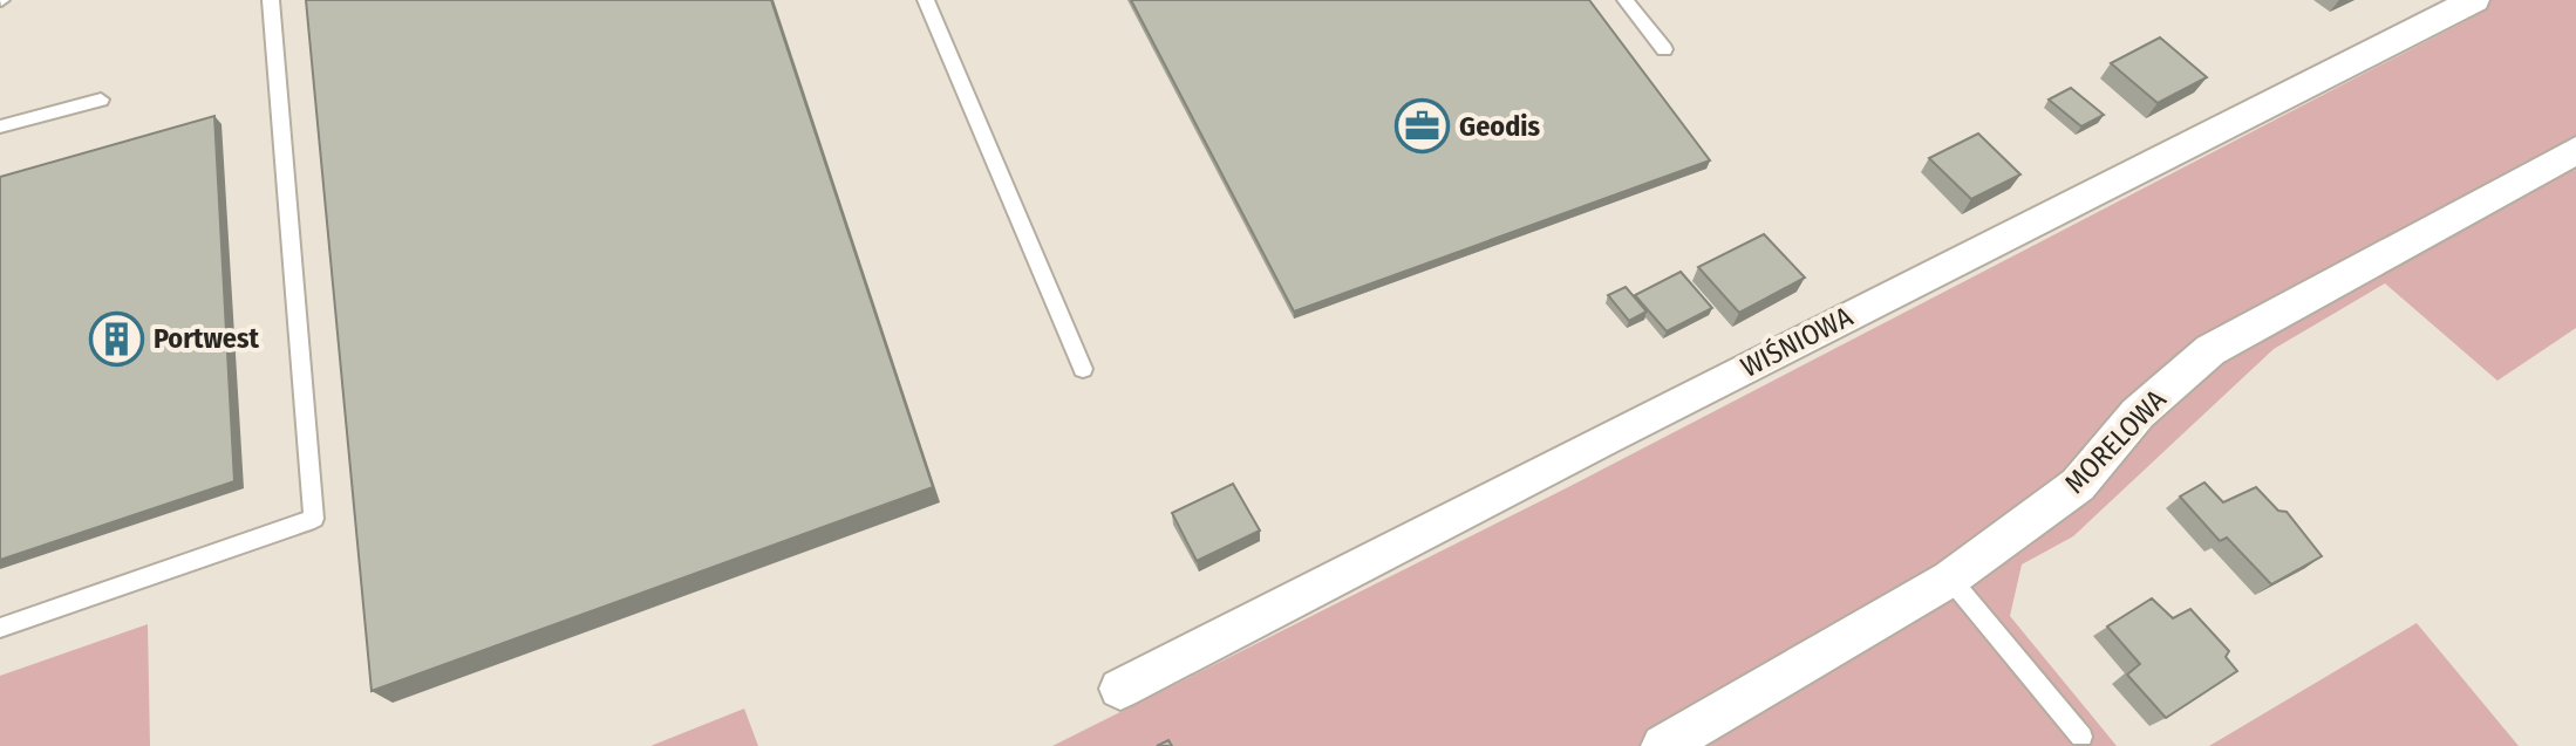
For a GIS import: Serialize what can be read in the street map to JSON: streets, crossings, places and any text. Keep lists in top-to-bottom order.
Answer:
{
  "streets": {
    "street": ["WIŚNIOWA", "MORELOWA"]
  },
  "places": {
    "office": ["Geodis"],
    "building": ["Portwest"]
  }
}
